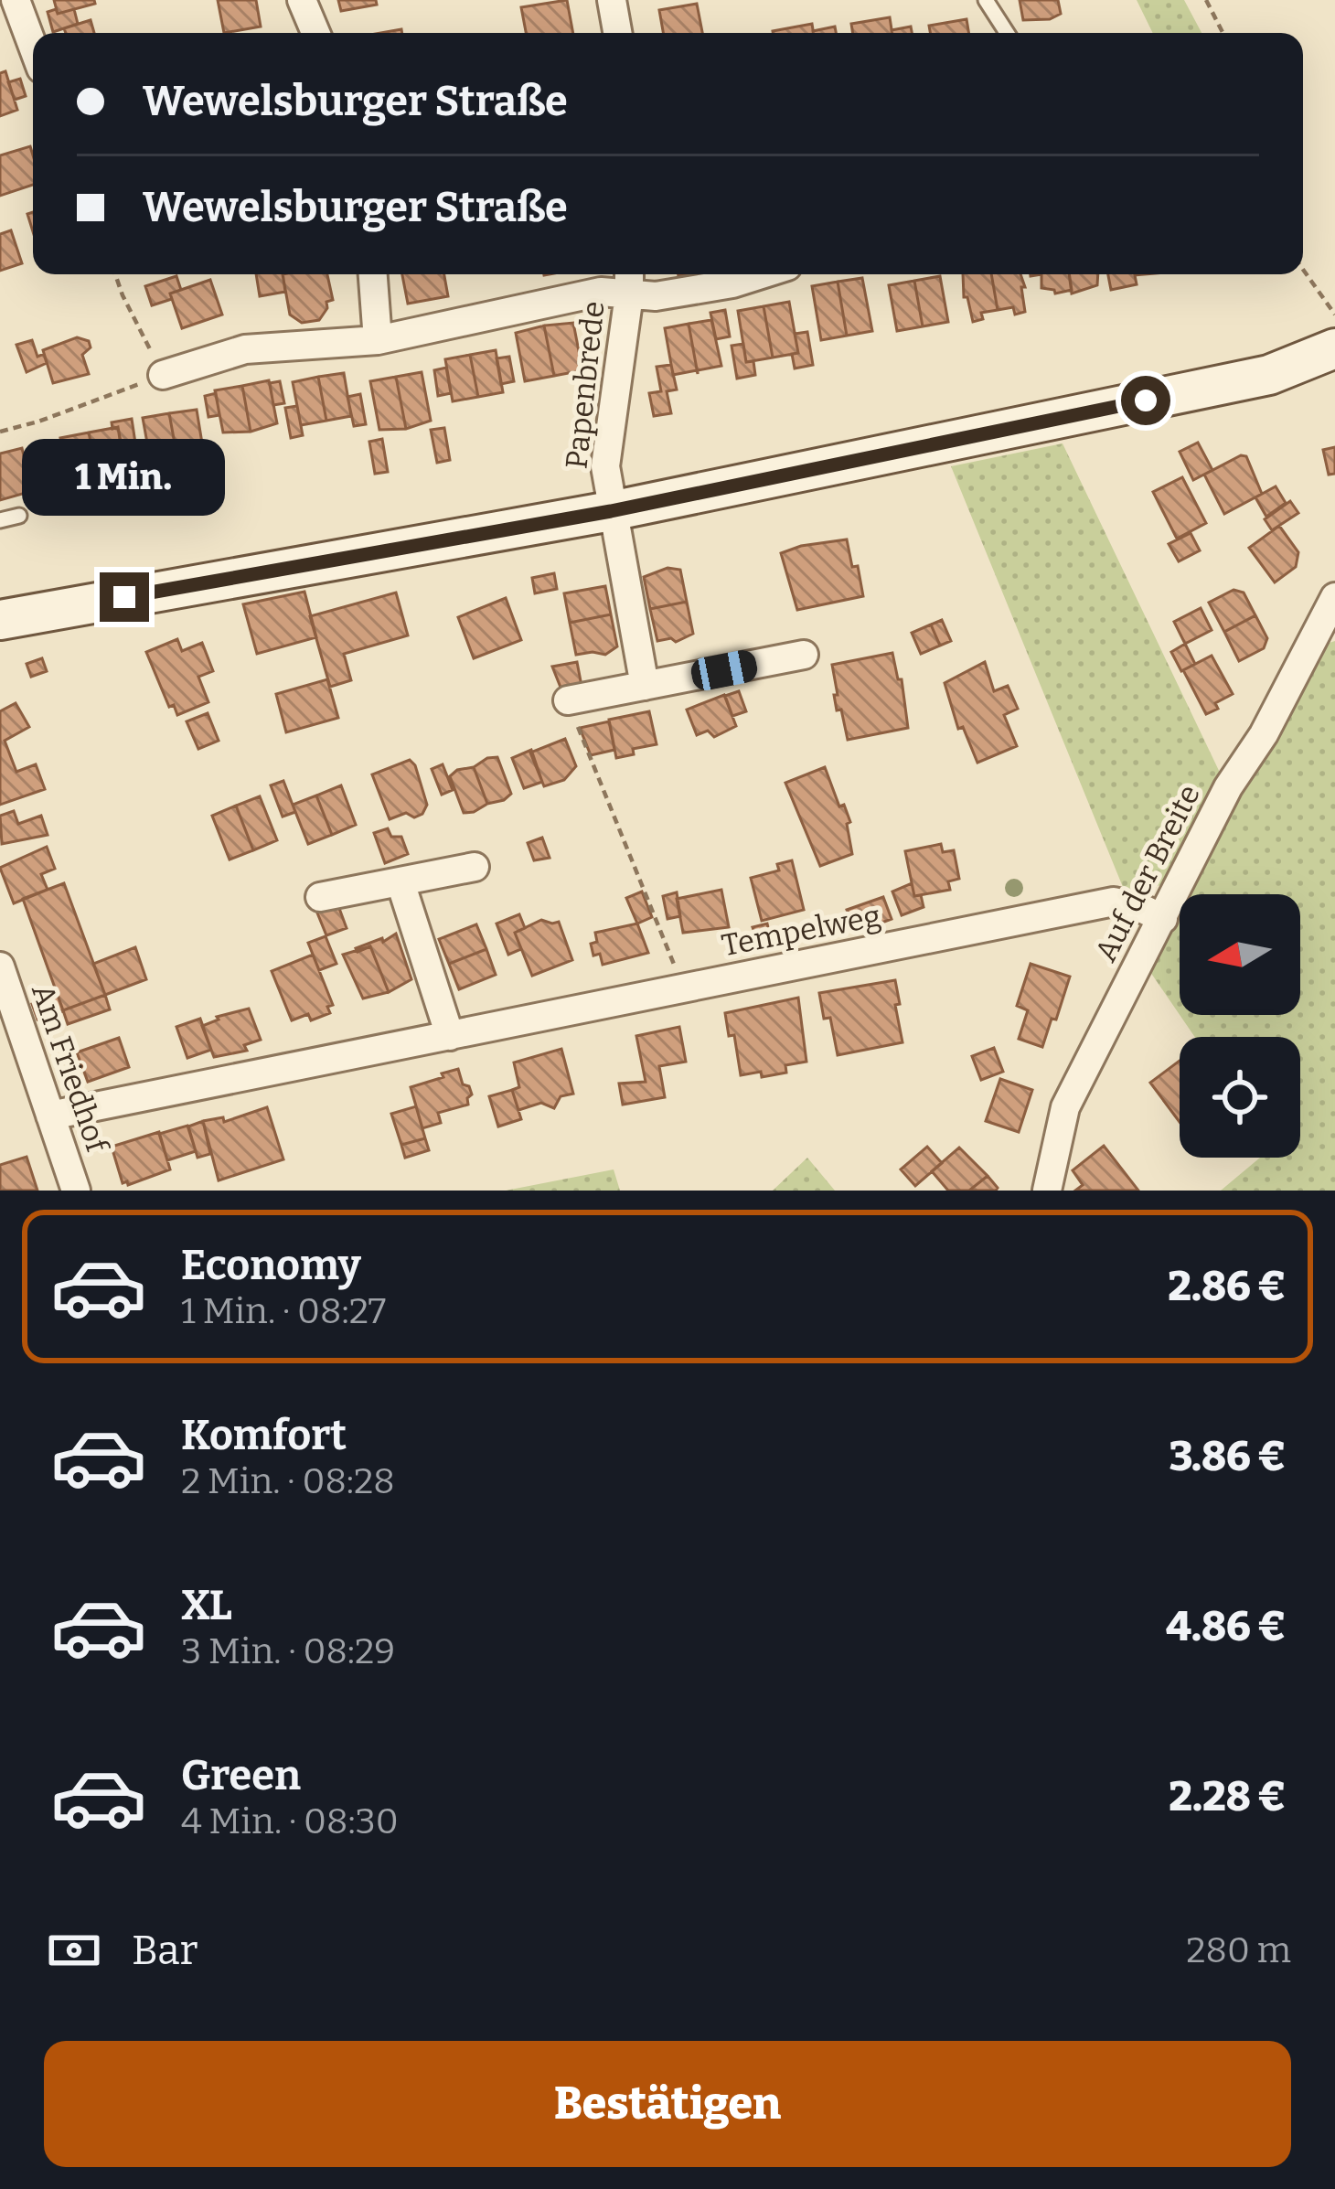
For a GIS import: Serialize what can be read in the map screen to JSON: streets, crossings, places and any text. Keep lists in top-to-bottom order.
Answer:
{
  "streets": {
    "street": [
      "Papenbrede",
      "Auf der Breite",
      "Tempelweg",
      "Am Friedhof"
    ]
  },
  "crossings": [
    ["Auf der Breite", "Tempelweg"],
    ["Tempelweg", "Am Friedhof"]
  ],
  "north": "left",
  "page": {
    "banner": ["Wewelsburger Straße", "Wewelsburger Straße"],
    "bubble": "1 Min.",
    "list": [
      {
        "name": "Economy",
        "note": "1 Min. · 08:27",
        "value": "2.86 €"
      },
      {
        "name": "Komfort",
        "note": "2 Min. · 08:28",
        "value": "3.86 €"
      },
      {
        "name": "XL",
        "note": "3 Min. · 08:29",
        "value": "4.86 €"
      },
      {
        "name": "Green",
        "note": "4 Min. · 08:30",
        "value": "2.28 €"
      }
    ],
    "pay": ["Bar", "280 m"],
    "buttons": "Bestätigen"
  }
}
